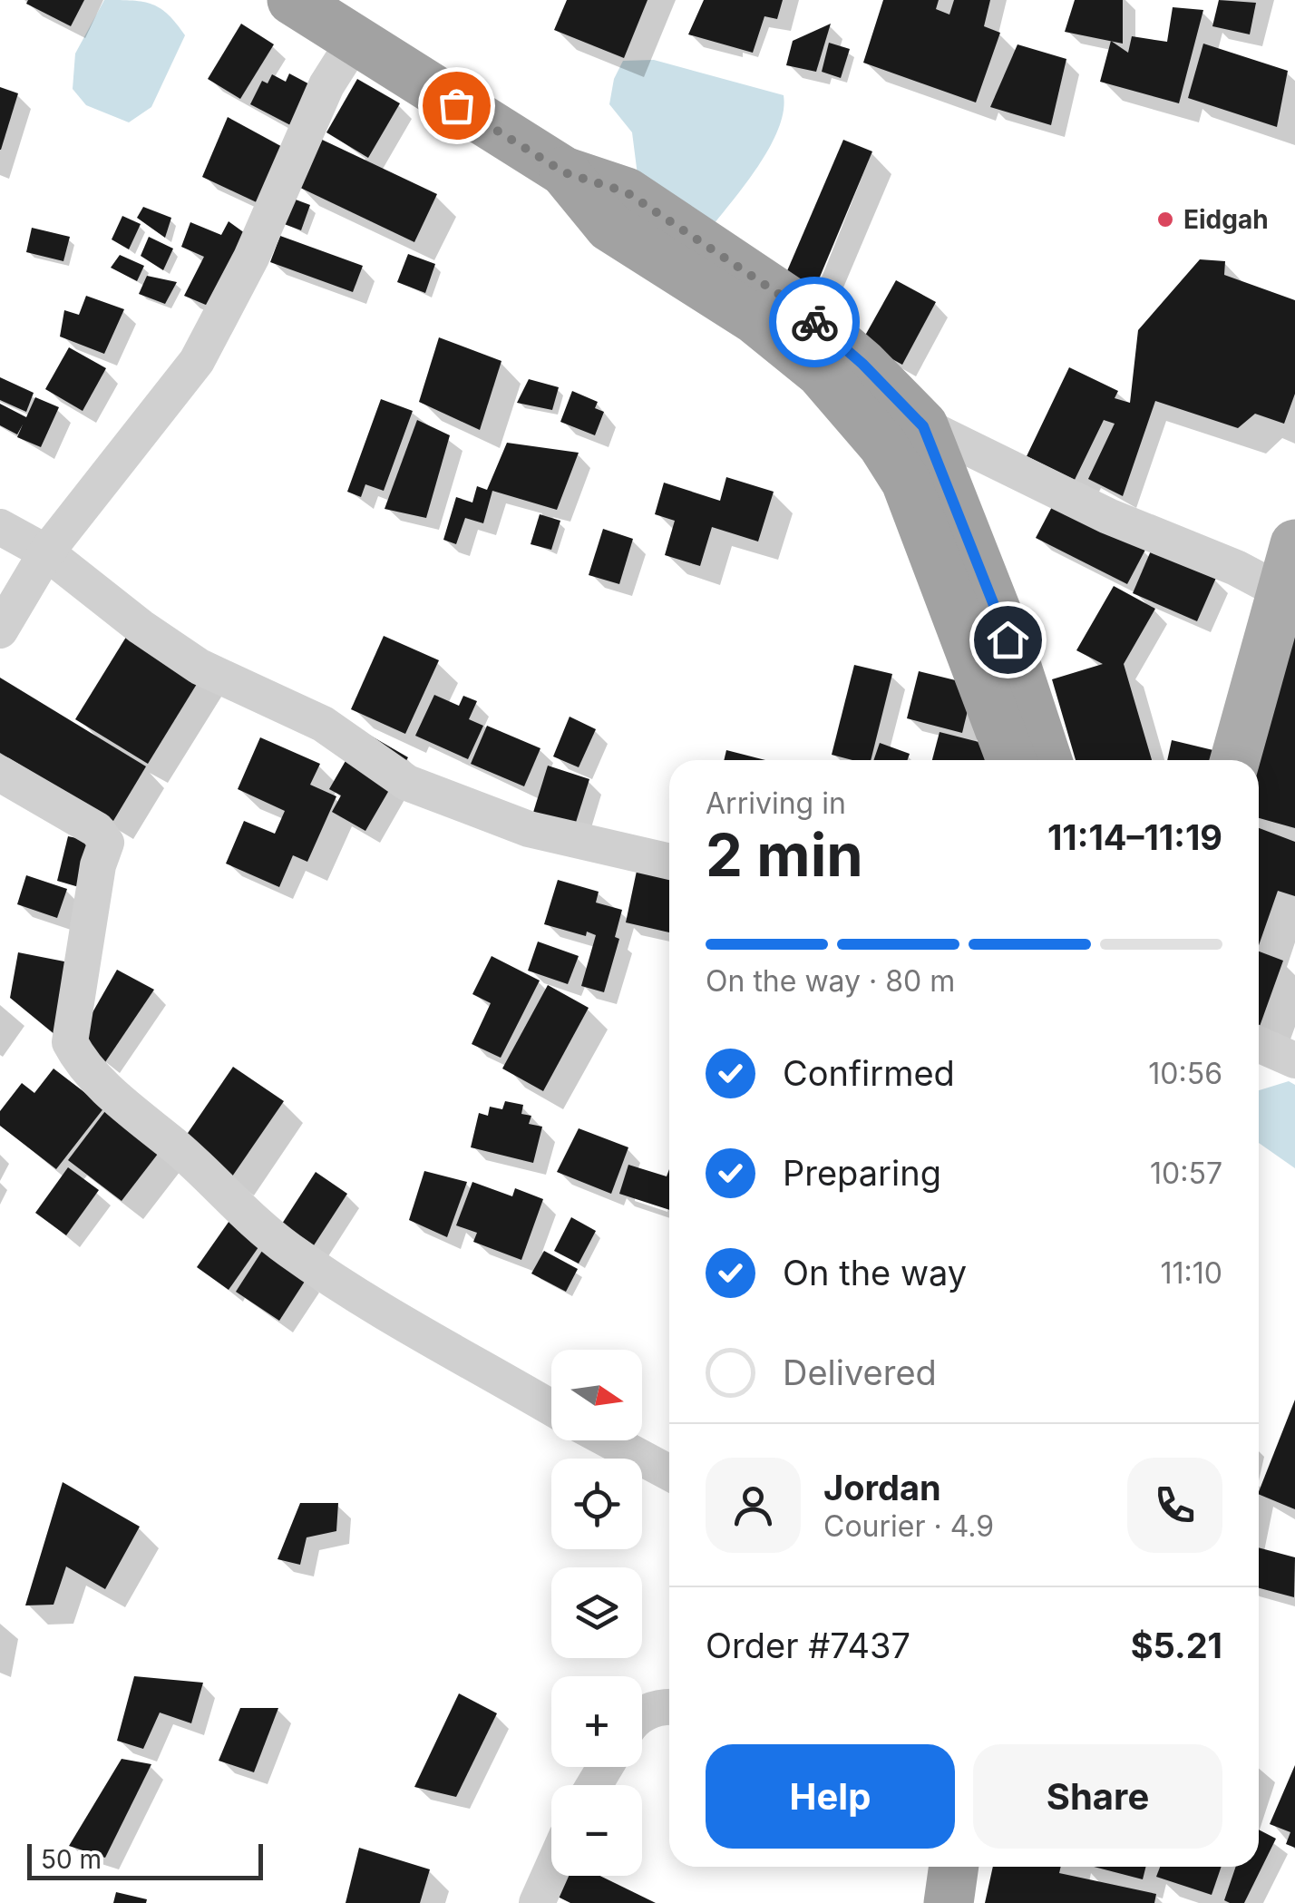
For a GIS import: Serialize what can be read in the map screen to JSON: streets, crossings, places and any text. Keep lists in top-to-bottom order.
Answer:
{
  "places": ["Eidgah"],
  "scale_bar": "50 m",
  "north": "right",
  "page": {
    "heading": ["2 min", "Arriving in", "11:14–11:19"],
    "panel": [
      "Jordan",
      "Courier · 4.9",
      "Order #7437",
      "$5.21"
    ],
    "bar": "On the way · 80 m",
    "list": [
      ["Confirmed", "10:56"],
      ["Preparing", "10:57"],
      ["On the way", "11:10"],
      "Delivered"
    ],
    "map_buttons": ["+", "−"],
    "buttons": ["Help", "Share"],
    "scale": "50 m"
  }
}
